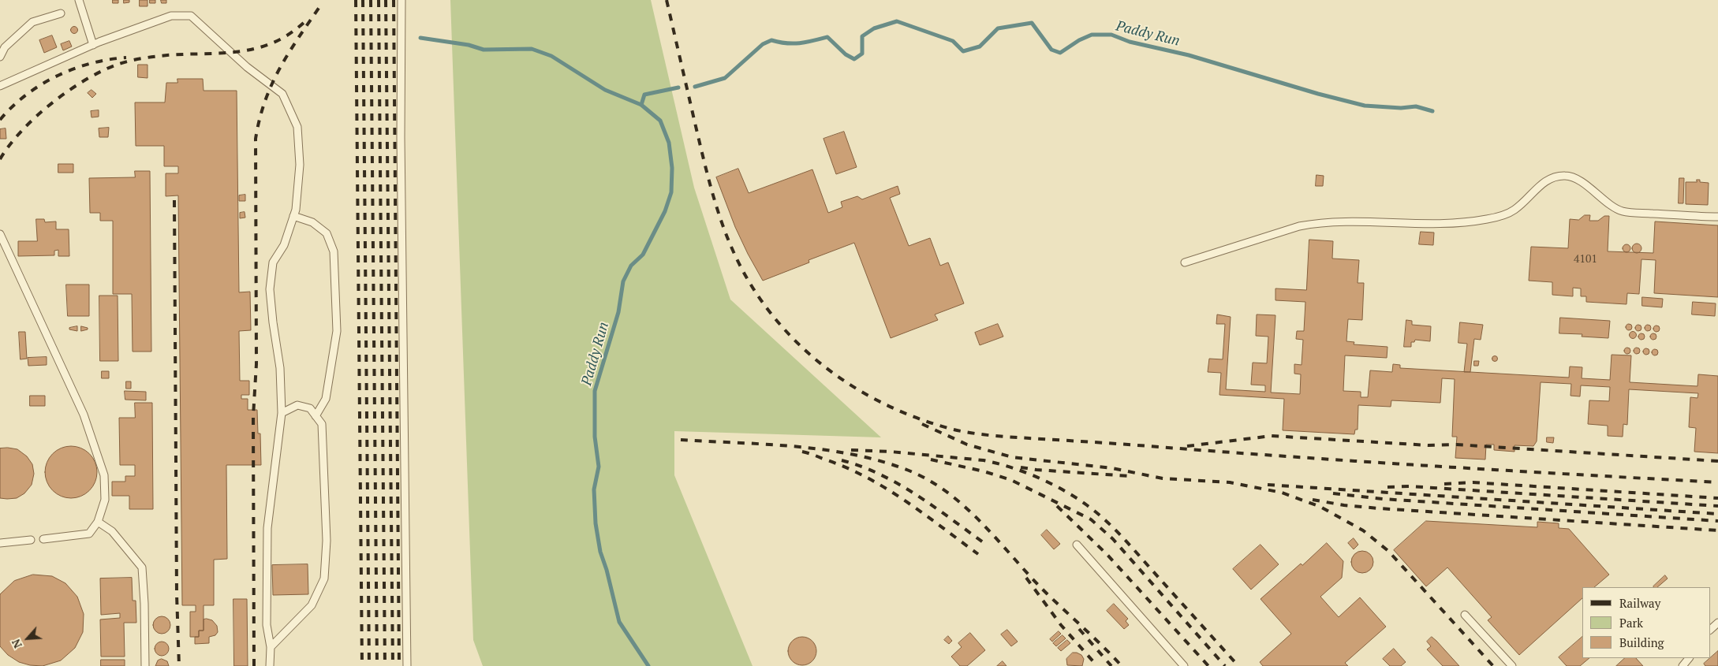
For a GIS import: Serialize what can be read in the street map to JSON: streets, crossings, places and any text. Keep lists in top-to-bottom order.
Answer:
{
  "water": ["Paddy Run"],
  "house_numbers": ["4101"],
  "legend": ["Railway", "Park", "Building"],
  "north": "bottom left"
}
